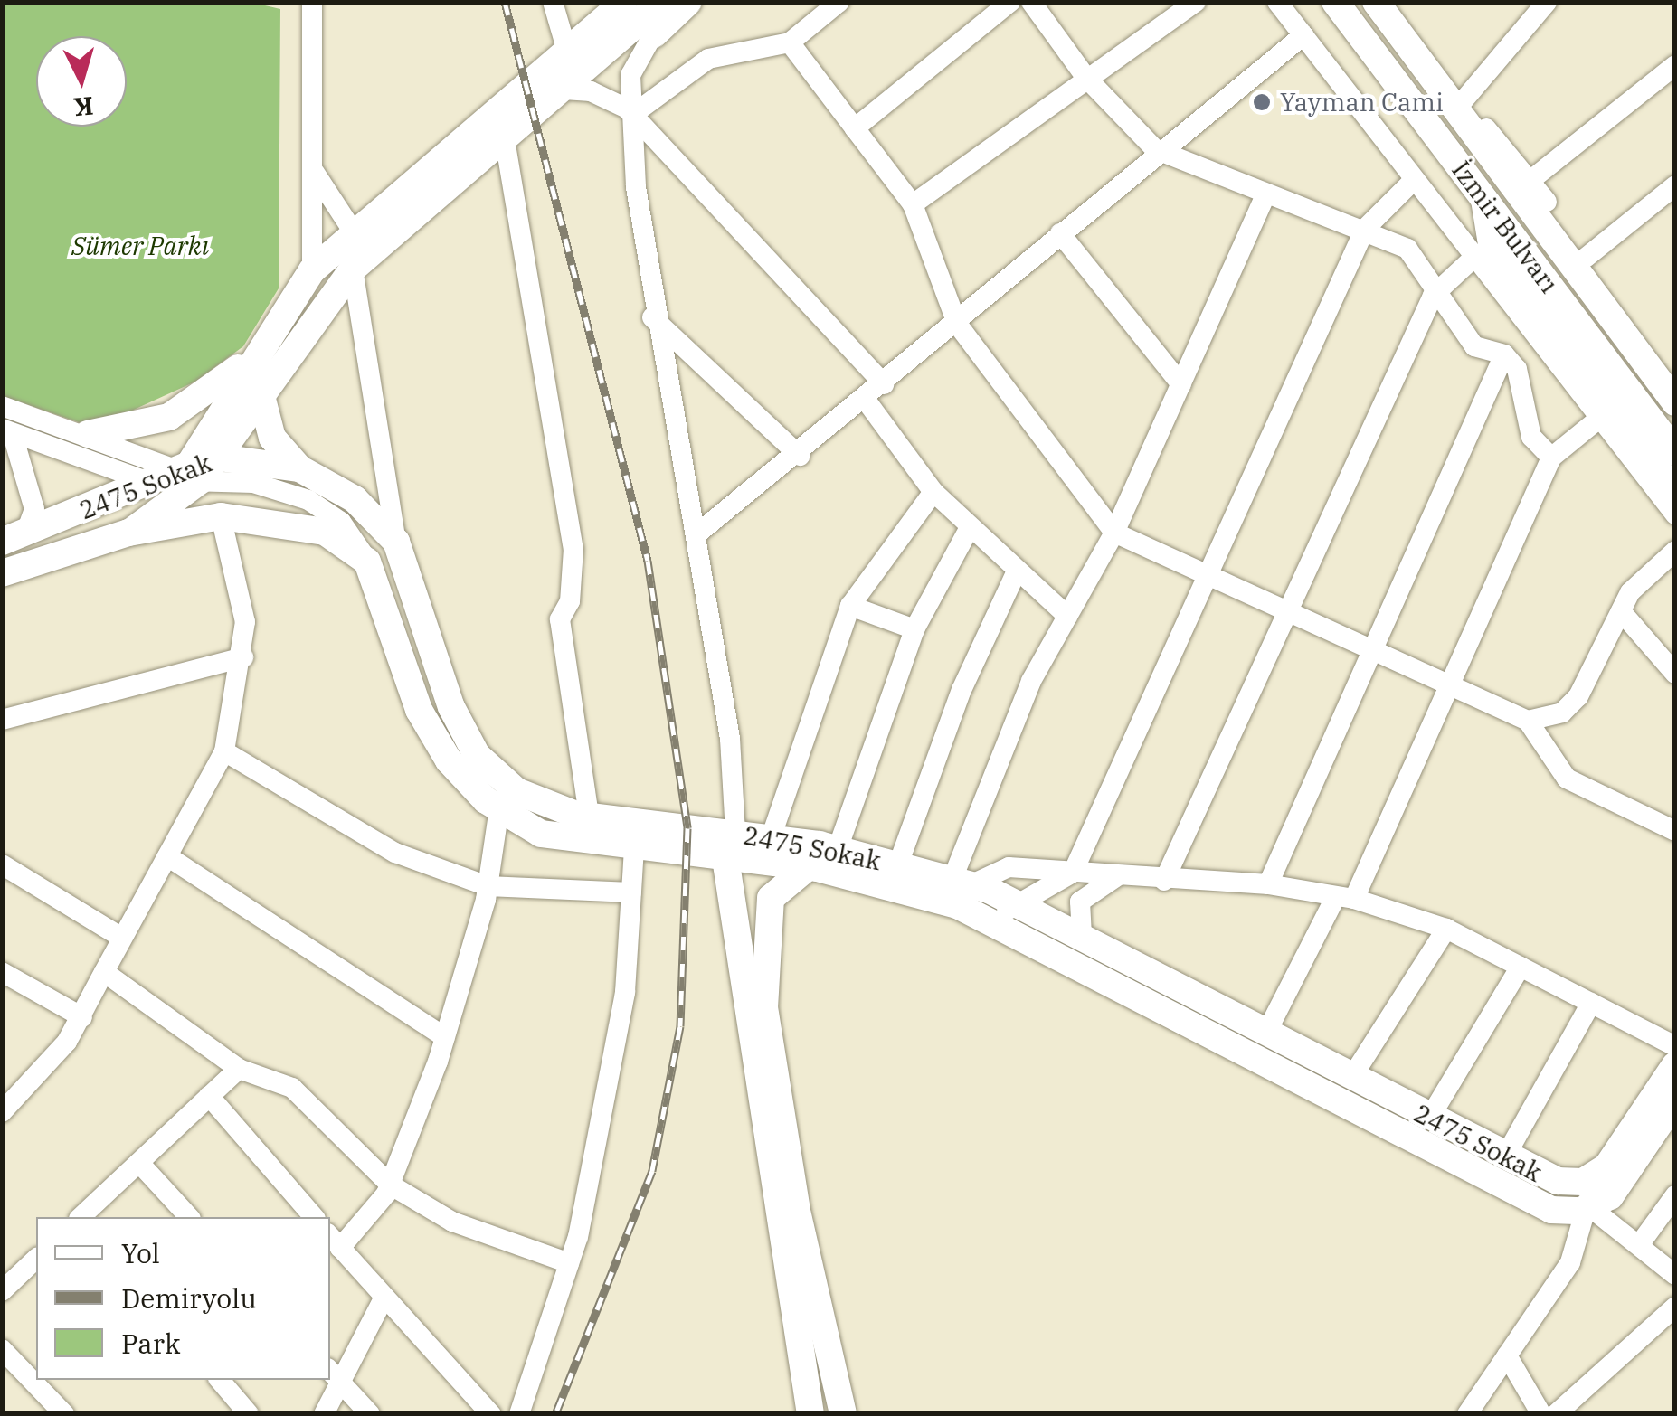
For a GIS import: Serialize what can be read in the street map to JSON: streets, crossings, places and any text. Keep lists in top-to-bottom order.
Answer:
{
  "streets": {
    "main road": ["İzmir Bulvarı", "2475 Sokak"]
  },
  "parks": ["Sümer Parkı"],
  "places": ["Yayman Cami"],
  "legend": ["Yol", "Demiryolu", "Park"],
  "north": "bottom"
}
